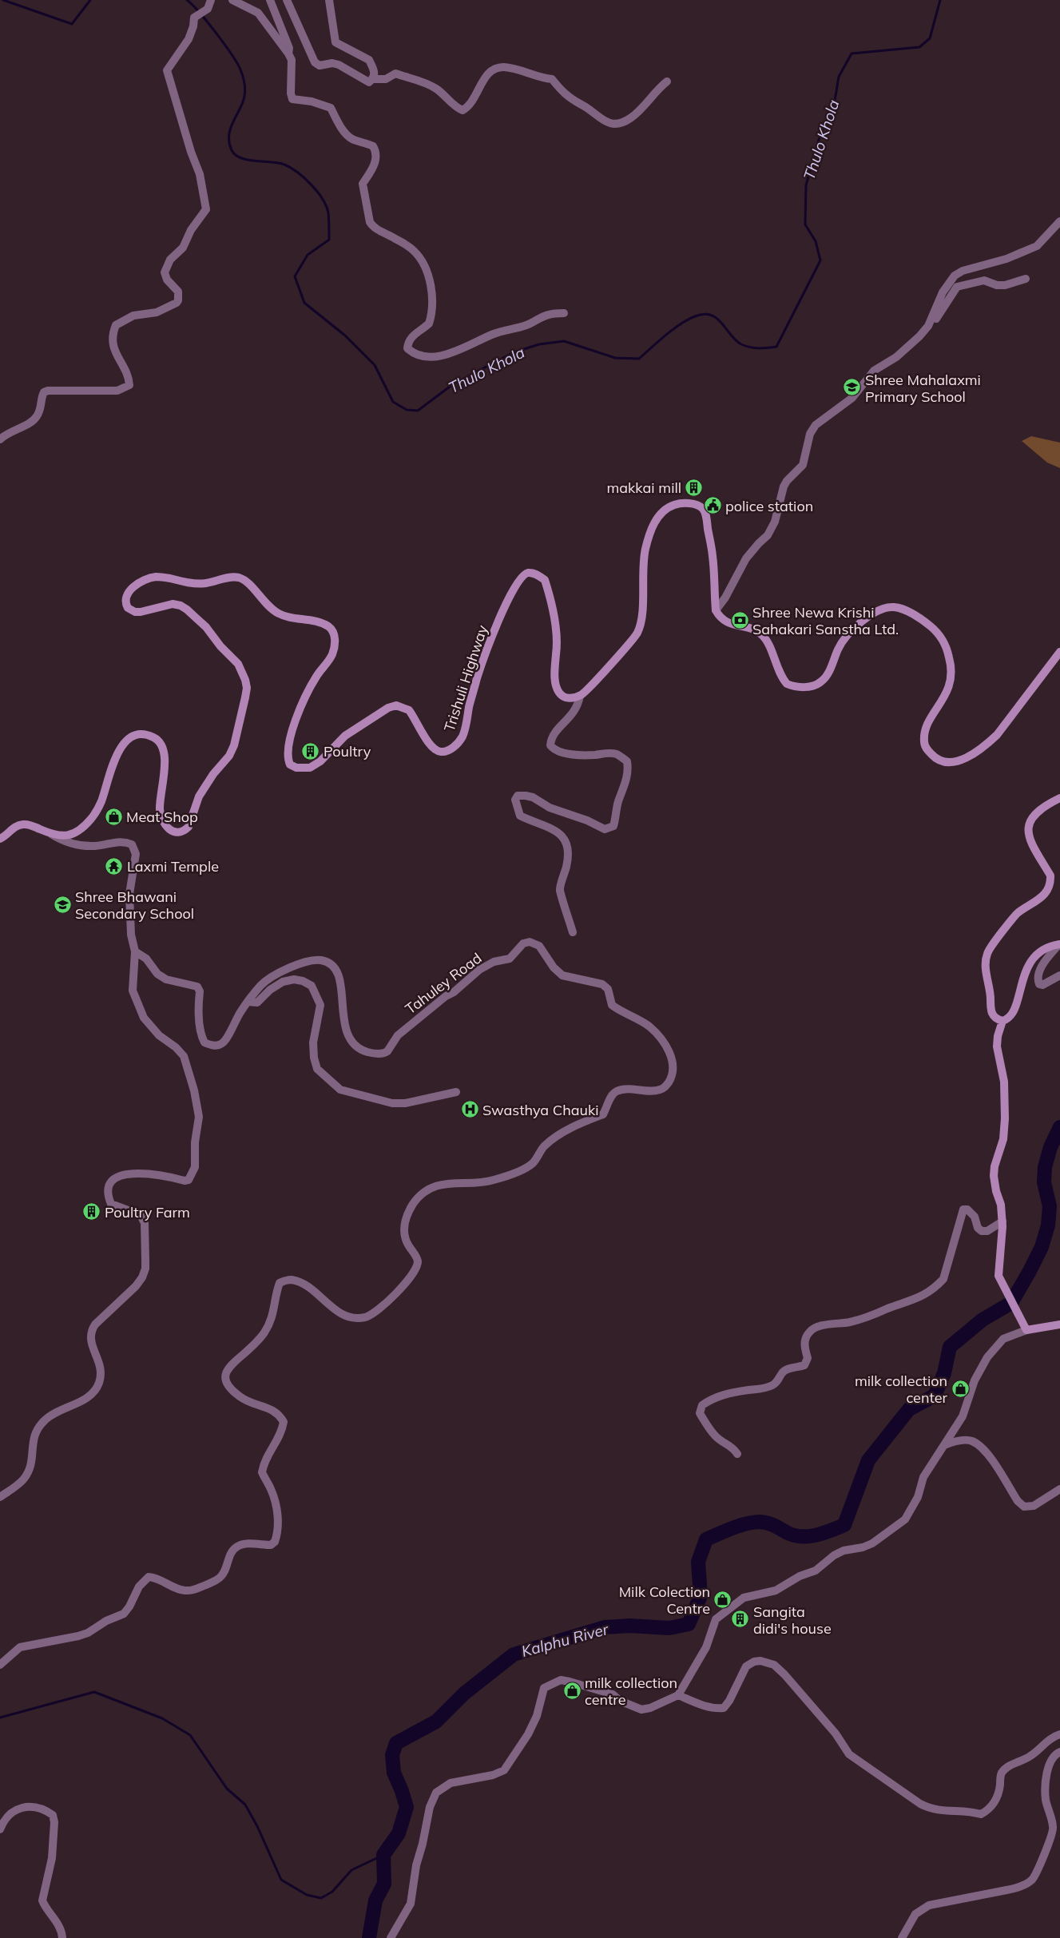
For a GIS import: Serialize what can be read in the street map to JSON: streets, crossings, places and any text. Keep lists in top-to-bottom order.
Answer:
{
  "streets": {
    "street": ["Trishuli Highway", "Tahuley Road"]
  },
  "water": ["Thulo Khola", "Kalphu River"],
  "places": {
    "school or university": ["Shree Mahalaxmi Primary School", "Shree Bhawani Secondary School"],
    "building": [
      "makkai mill",
      "Poultry",
      "Poultry Farm",
      "Sangita didi's house"
    ],
    "public building": ["police station"],
    "bank": ["Shree Newa Krishi Sahakari Sanstha Ltd."],
    "shop": [
      "Meat Shop",
      "milk collection center",
      "Milk Colection Centre",
      "milk collection centre"
    ],
    "temple": ["Laxmi Temple"],
    "hospital": ["Swasthya Chauki"]
  }
}
